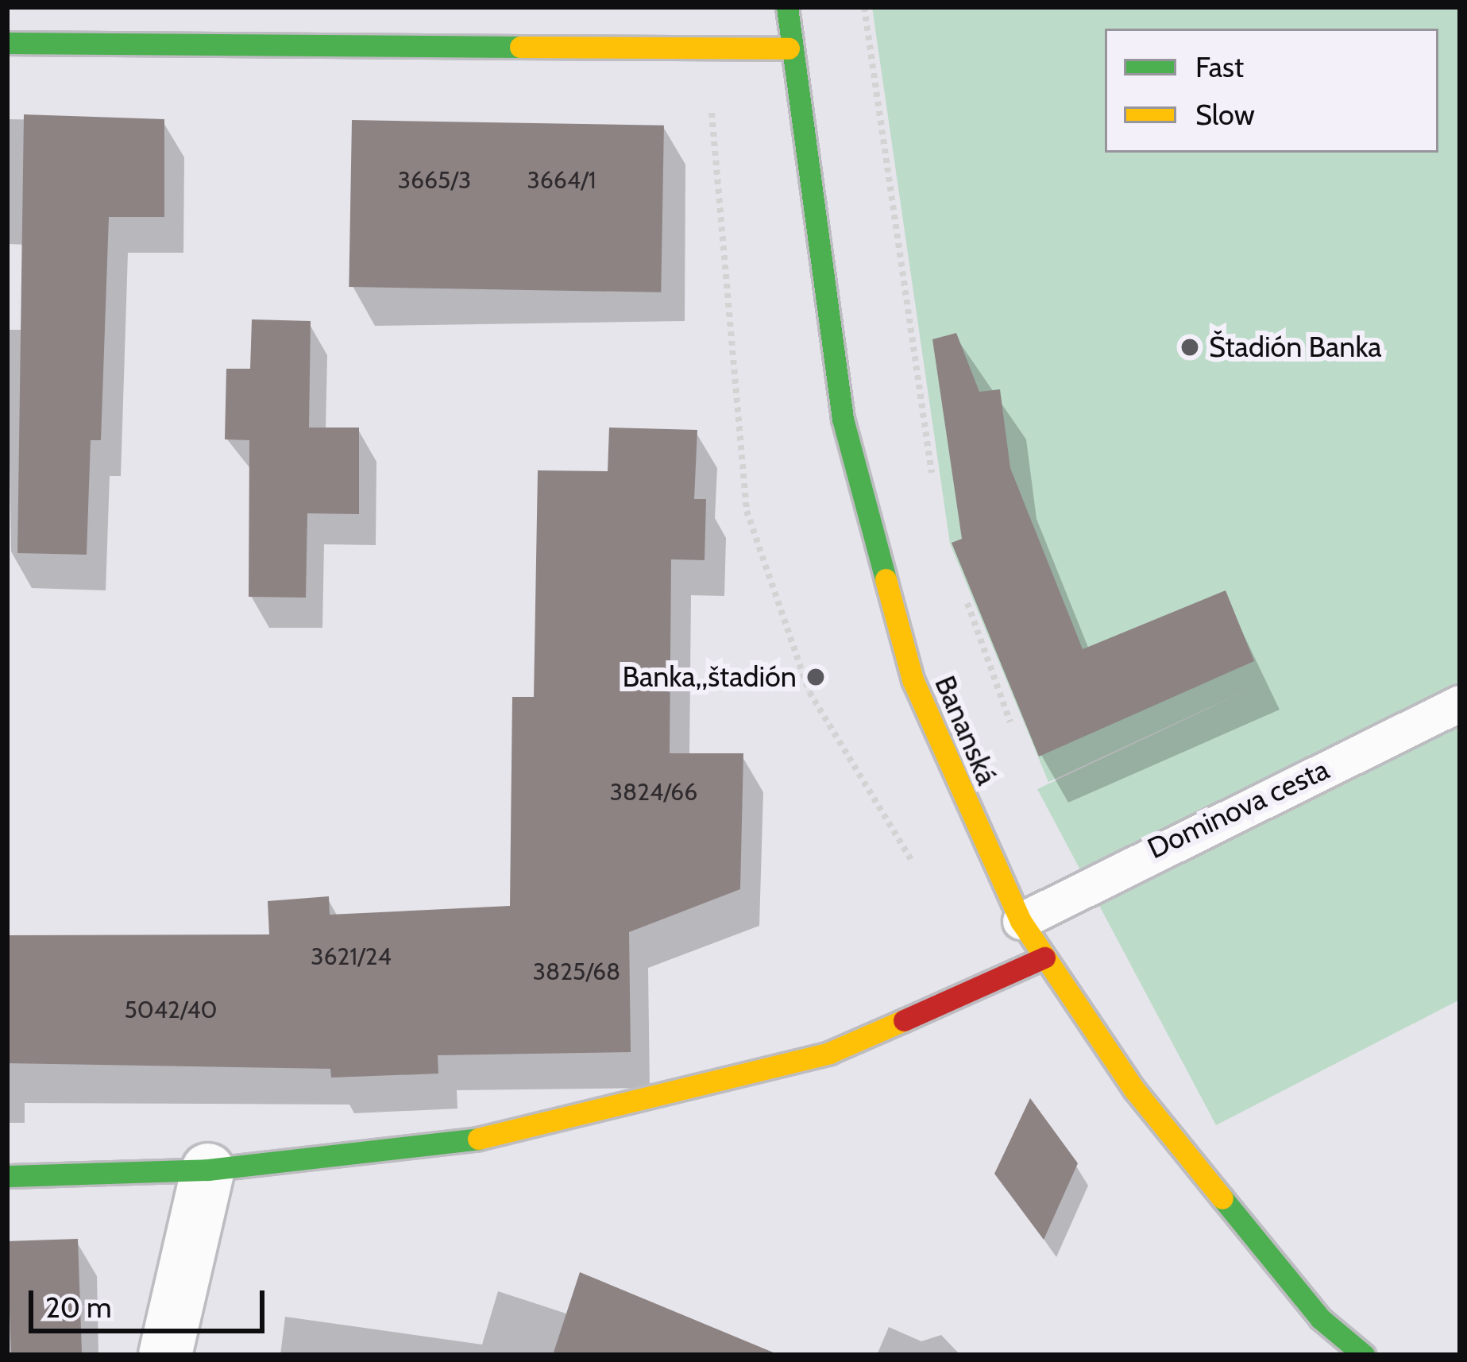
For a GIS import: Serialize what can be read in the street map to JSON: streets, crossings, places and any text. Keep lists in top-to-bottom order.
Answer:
{
  "streets": {
    "street": ["Bananská"],
    "lane": ["Dominova cesta"]
  },
  "crossings": [
    ["Bananská", "Dominova cesta"]
  ],
  "places": ["Štadión Banka", "Banka,,štadión"],
  "house_numbers": [
    "3665/3",
    "3664/1",
    "3824/66",
    "3621/24",
    "3825/68",
    "5042/40"
  ],
  "legend": ["Fast", "Slow"],
  "scale_bar": "20 m"
}
